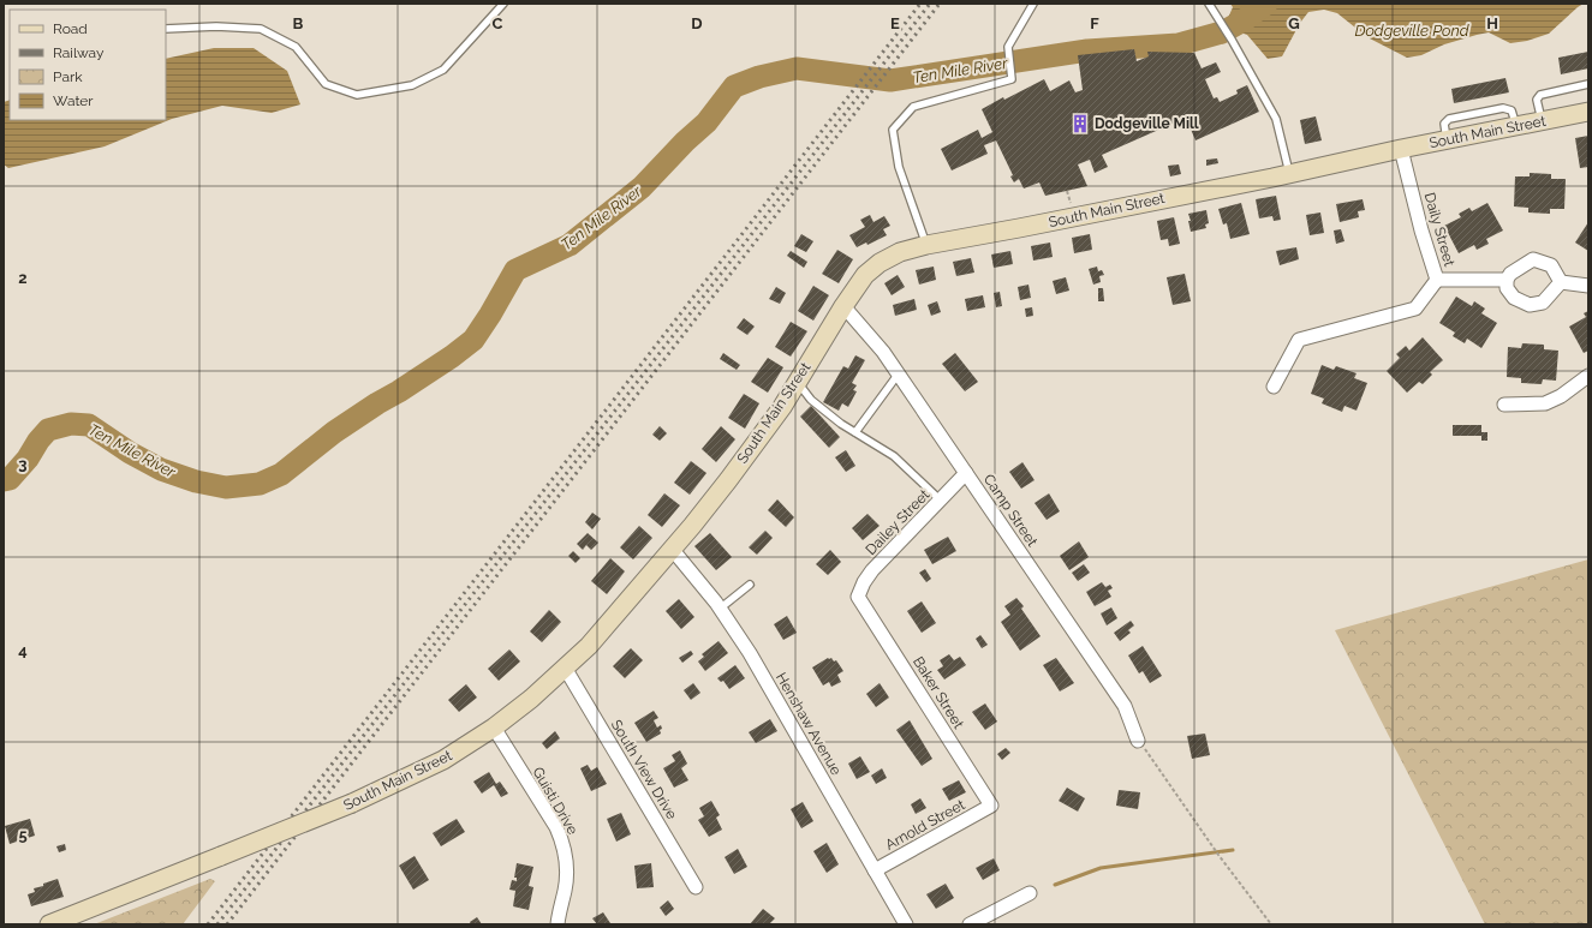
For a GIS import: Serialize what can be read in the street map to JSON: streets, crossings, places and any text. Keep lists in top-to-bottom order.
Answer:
{
  "streets": {
    "main road": ["South Main Street"],
    "street": [
      "Daily Street",
      "Camp Street",
      "Dailey Street",
      "Baker Street",
      "Henshaw Avenue",
      "South View Drive",
      "Guisti Drive",
      "Arnold Street"
    ]
  },
  "crossings": [
    ["South Main Street", "Daily Street"],
    ["South Main Street", "Camp Street"],
    ["South Main Street", "Henshaw Avenue"],
    ["South Main Street", "South View Drive"],
    ["South Main Street", "Guisti Drive"],
    ["Camp Street", "Dailey Street"],
    ["Dailey Street", "Baker Street"],
    ["Baker Street", "Arnold Street"],
    ["Henshaw Avenue", "Arnold Street"]
  ],
  "water": ["Dodgeville Pond", "Ten Mile River"],
  "places": {
    "building": ["Dodgeville Mill"]
  },
  "legend": [
    "Road",
    "Railway",
    "Park",
    "Water"
  ],
  "grid": {
    "columns": [
      "B",
      "C",
      "D",
      "E",
      "F",
      "G",
      "H"
    ],
    "rows": [
      "2",
      "3",
      "4",
      "5"
    ]
  }
}
